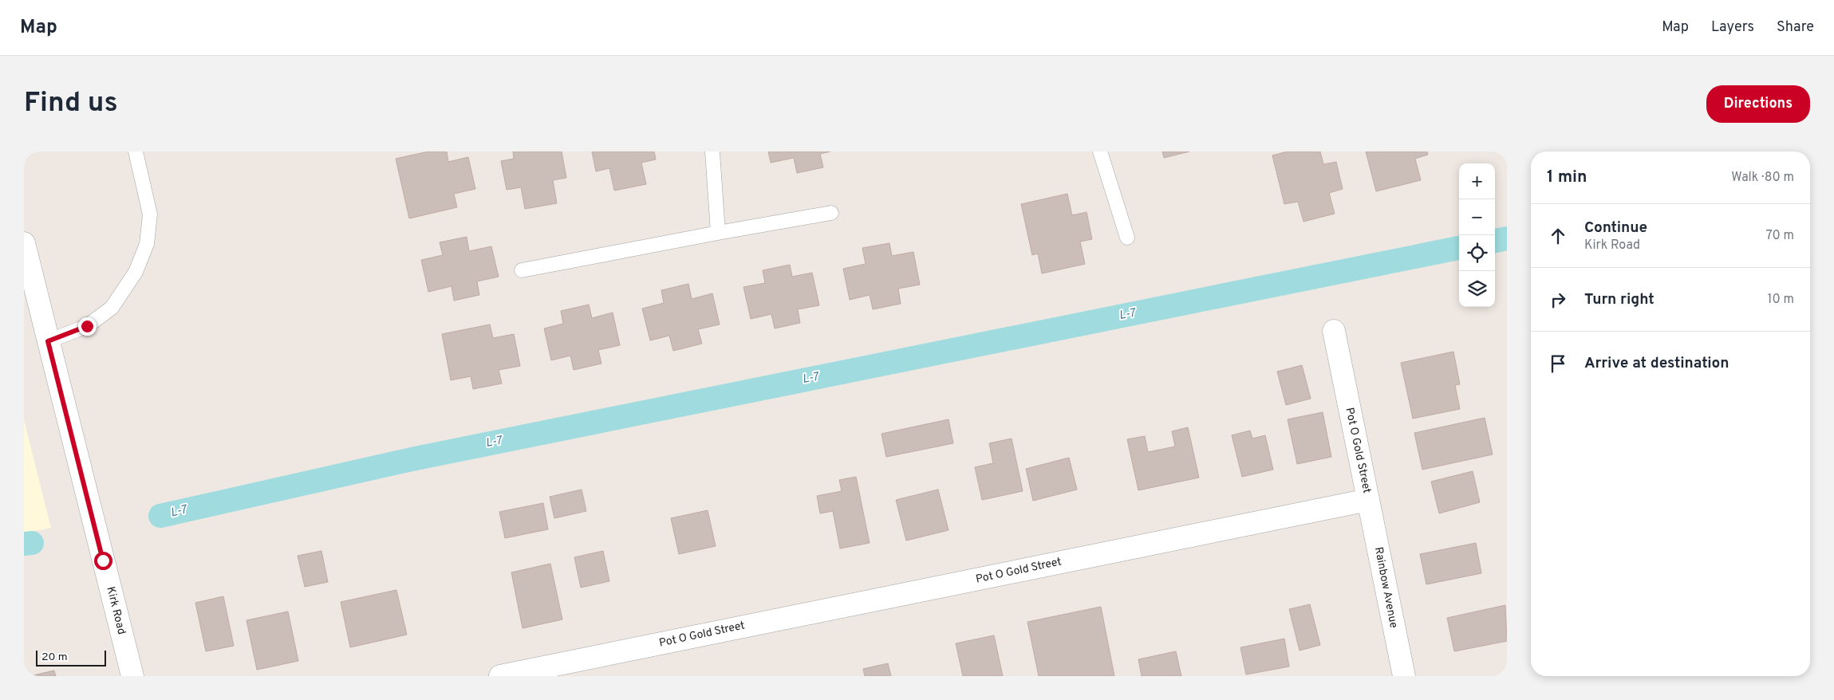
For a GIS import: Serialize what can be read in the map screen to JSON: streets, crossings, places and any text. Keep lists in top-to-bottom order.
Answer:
{
  "streets": {
    "street": ["Pot O Gold Street", "Rainbow Avenue", "Kirk Road"]
  },
  "crossings": [
    ["Pot O Gold Street", "Rainbow Avenue"]
  ],
  "water": ["L-7"],
  "scale_bar": "20 m",
  "page": {
    "header": "Map",
    "nav": ["Map", "Layers", "Share"],
    "buttons": "Directions",
    "title": "Find us",
    "heading": ["1 min", "Walk · 80 m"],
    "map_buttons": ["+", "−"],
    "list": [
      ["Continue", "Kirk Road", "70 m"],
      ["Turn right", "10 m"],
      "Arrive at destination"
    ],
    "scale": "20 m"
  }
}
